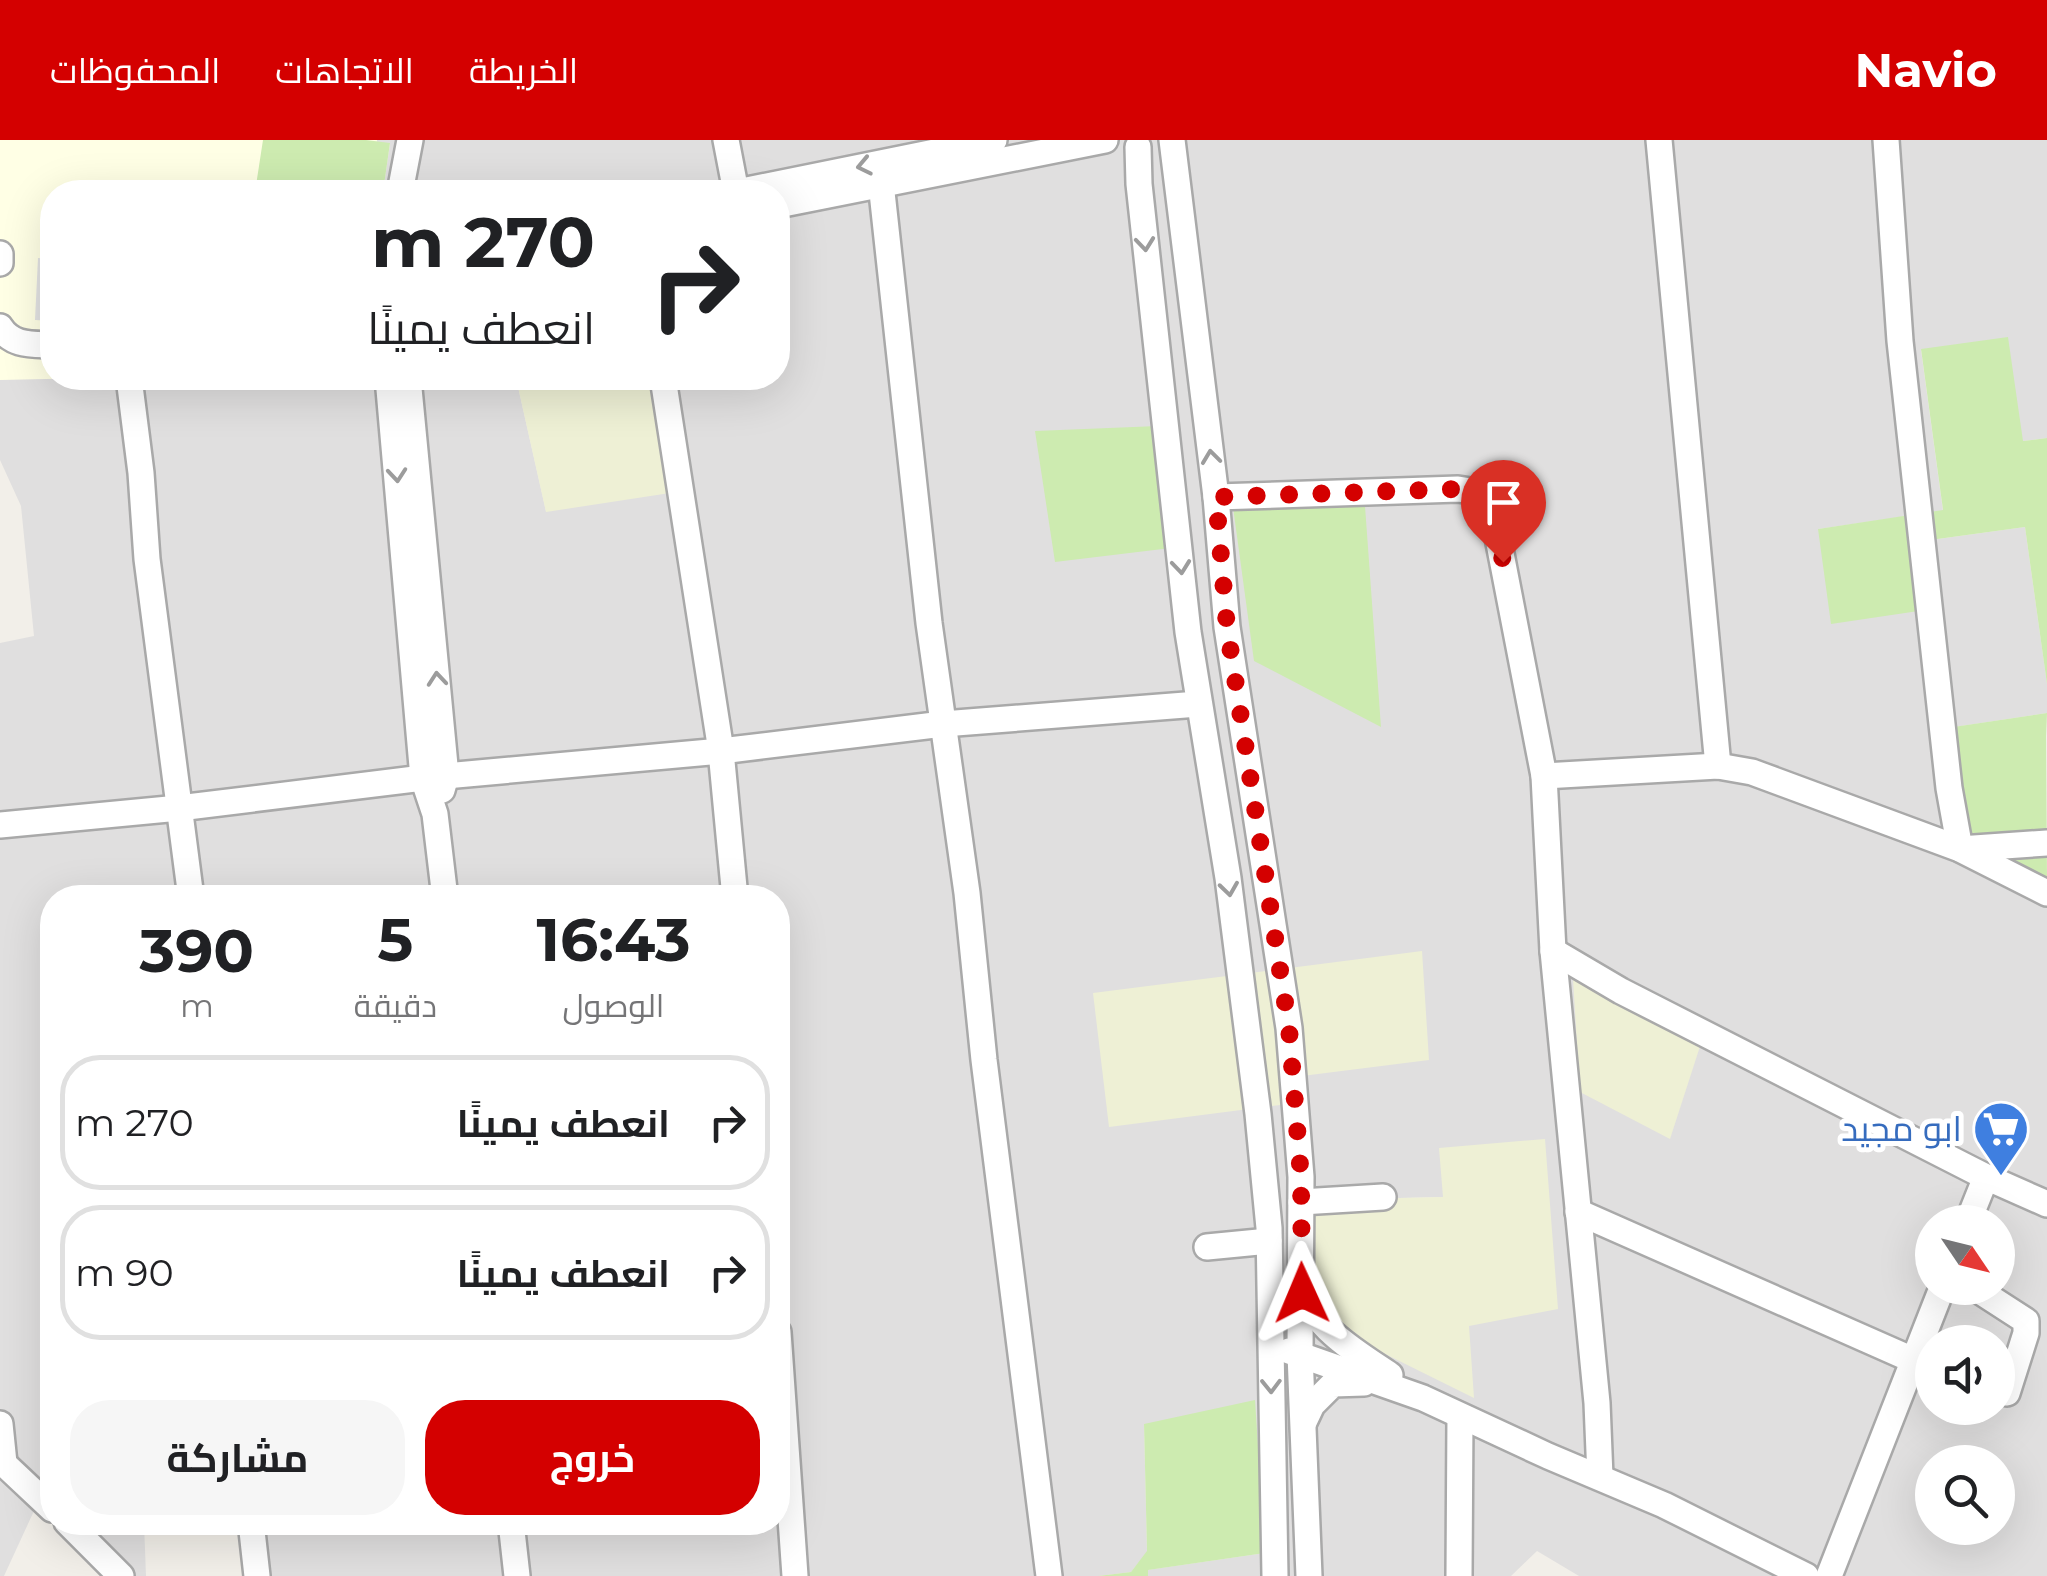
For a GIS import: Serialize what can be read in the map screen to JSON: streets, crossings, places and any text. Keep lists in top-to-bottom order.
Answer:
{
  "places": {
    "supermarket": ["ابو مجيد"]
  },
  "north": "bottom right",
  "page": {
    "header": "Navio",
    "nav": ["الخريطة", "الاتجاهات", "المحفوظات"],
    "turn": ["270 m", "انعطف يمينًا"],
    "eta": [
      "16:43",
      "الوصول",
      "5",
      "دقيقة",
      "390",
      "m"
    ],
    "list": [
      {
        "name": "انعطف يمينًا",
        "value": "270 m"
      },
      {
        "name": "انعطف يمينًا",
        "value": "90 m"
      }
    ],
    "buttons": ["خروج", "مشاركة"]
  }
}
